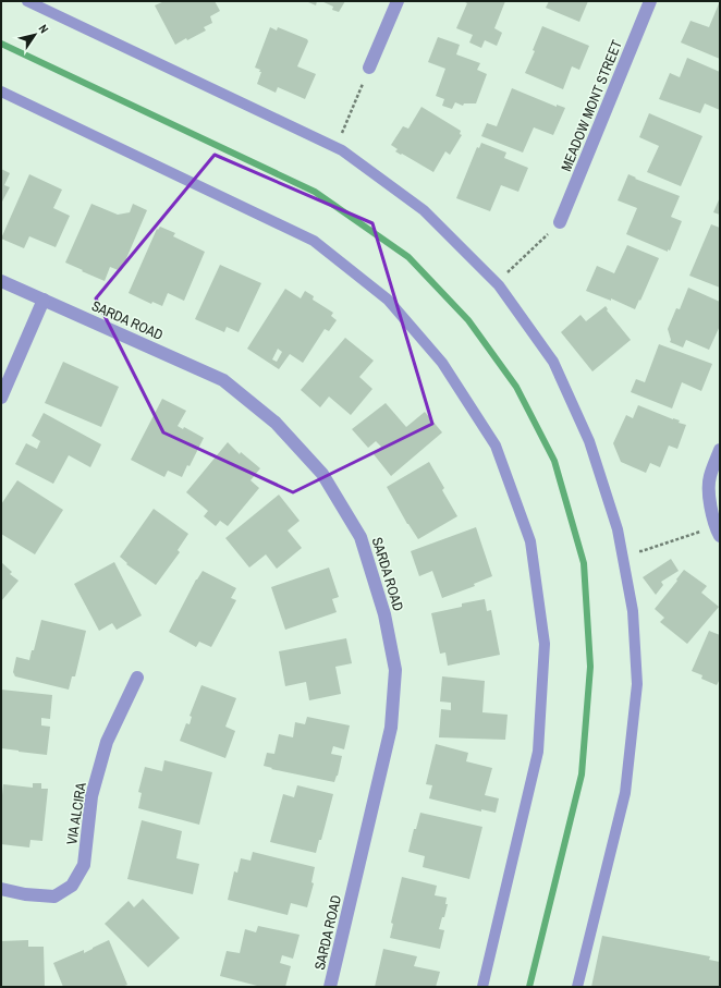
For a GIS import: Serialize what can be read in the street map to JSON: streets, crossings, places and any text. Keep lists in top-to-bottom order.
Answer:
{
  "streets": {
    "street": ["MEADOW MONT STREET", "SARDA ROAD", "VIA ALCIRA"]
  },
  "north": "top right"
}
